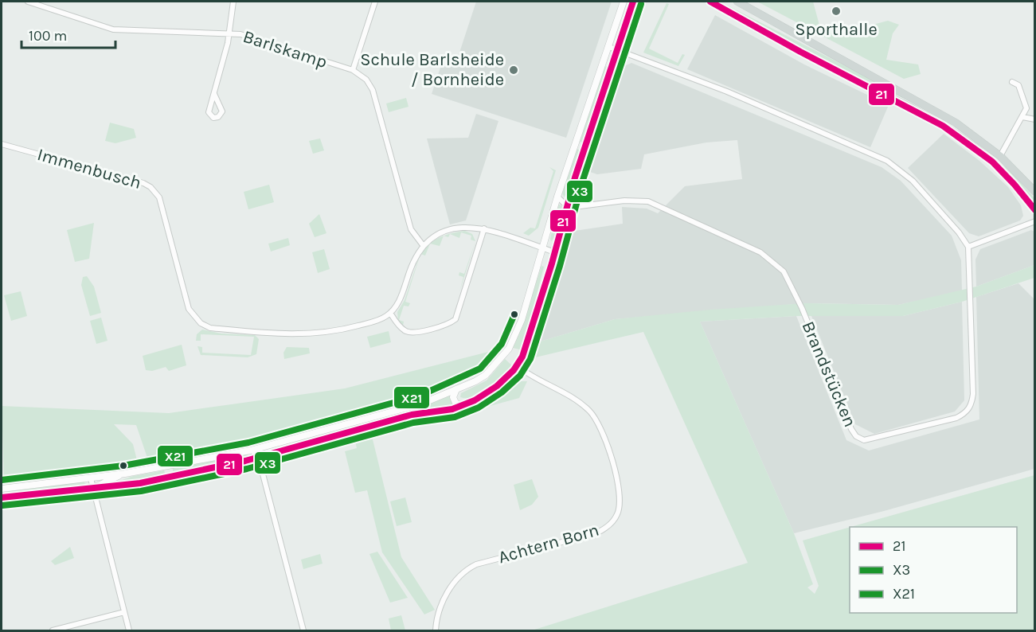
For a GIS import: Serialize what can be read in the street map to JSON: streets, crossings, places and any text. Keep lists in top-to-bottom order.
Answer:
{
  "streets": {
    "street": [
      "Barlskamp",
      "Immenbusch",
      "Brandstücken",
      "Achtern Born"
    ]
  },
  "places": ["Sporthalle", "Schule Barlsheide / Bornheide"],
  "lines": ["transit line 21", "transit line X3", "transit line X21"],
  "legend": ["21", "X3", "X21"],
  "scale_bar": "100 m"
}
